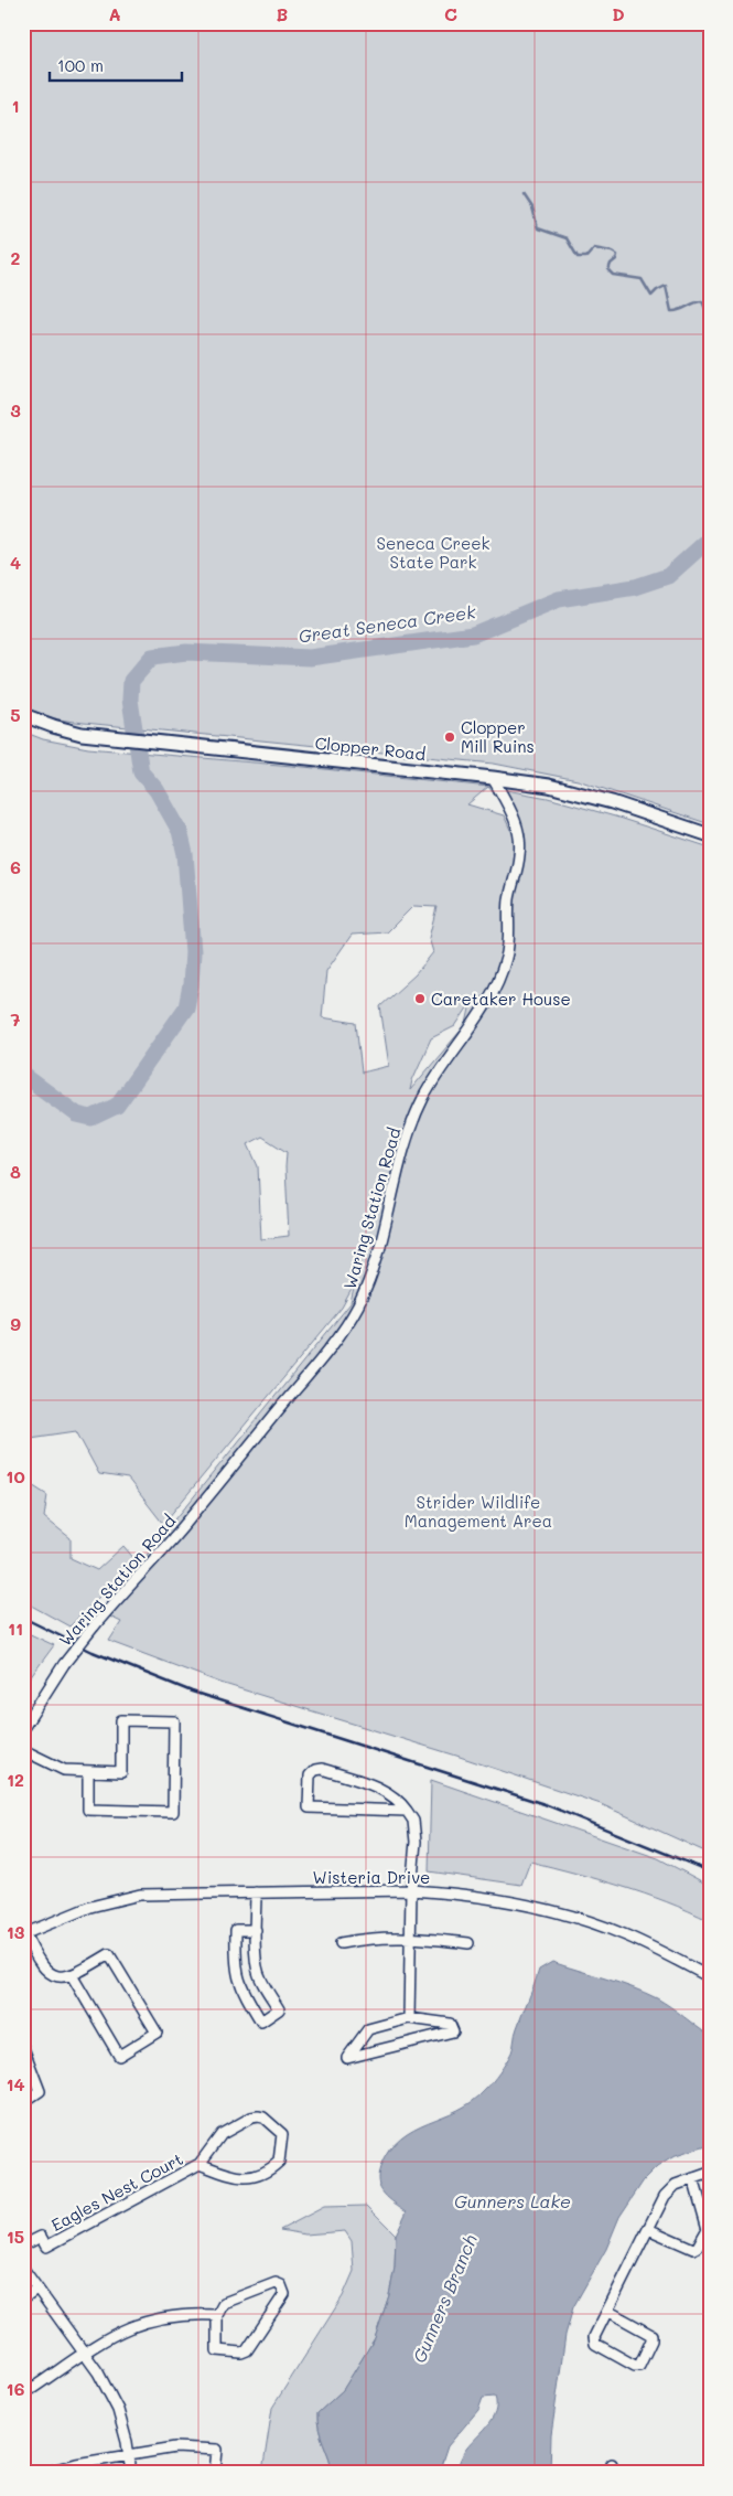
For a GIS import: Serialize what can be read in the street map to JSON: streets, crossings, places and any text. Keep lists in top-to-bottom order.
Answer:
{
  "streets": {
    "main road": ["Clopper Road"],
    "street": ["Waring Station Road", "Wisteria Drive", "Eagles Nest Court"]
  },
  "crossings": [
    ["Clopper Road", "Waring Station Road"]
  ],
  "water": ["Great Seneca Creek", "Gunners Lake", "Gunners Branch"],
  "parks": ["Seneca Creek State Park", "Strider Wildlife Management Area"],
  "places": ["Clopper Mill Ruins", "Caretaker House"],
  "scale_bar": "100 m",
  "grid": {
    "columns": [
      "A",
      "B",
      "C",
      "D"
    ],
    "rows": [
      "1",
      "2",
      "3",
      "4",
      "5",
      "6",
      "7",
      "8",
      "9",
      "10",
      "11",
      "12",
      "13",
      "14",
      "15",
      "16"
    ]
  }
}
